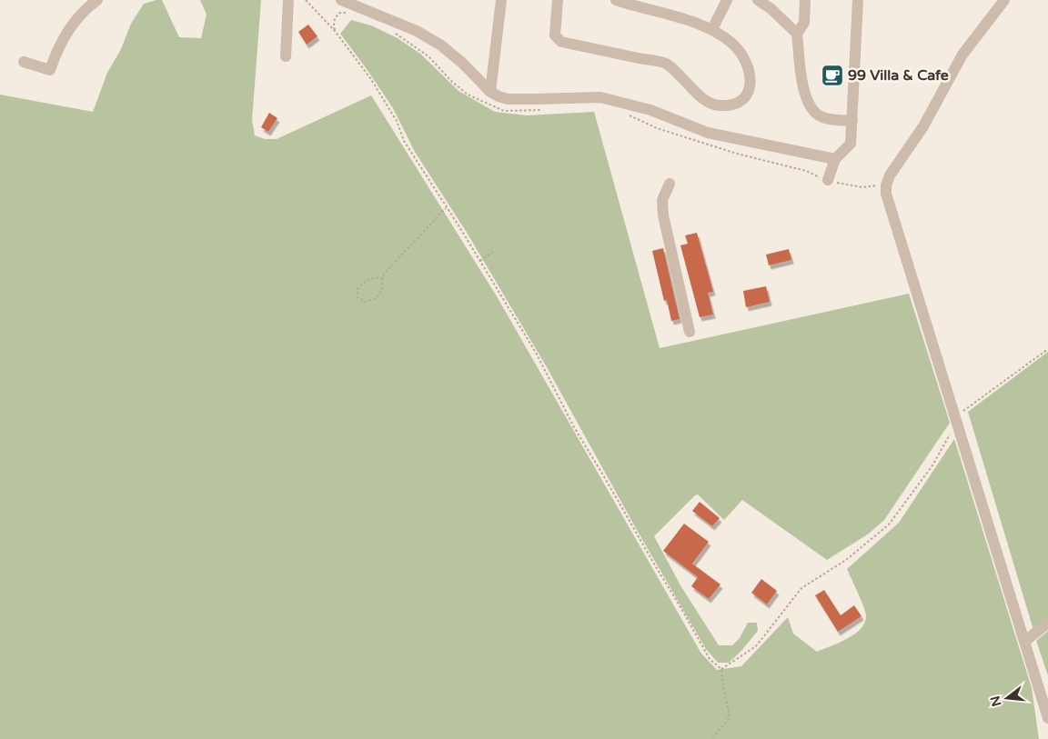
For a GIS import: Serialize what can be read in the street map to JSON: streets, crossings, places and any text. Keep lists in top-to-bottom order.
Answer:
{
  "places": {
    "cafe": ["99 Villa & Cafe"]
  },
  "north": "left"
}
